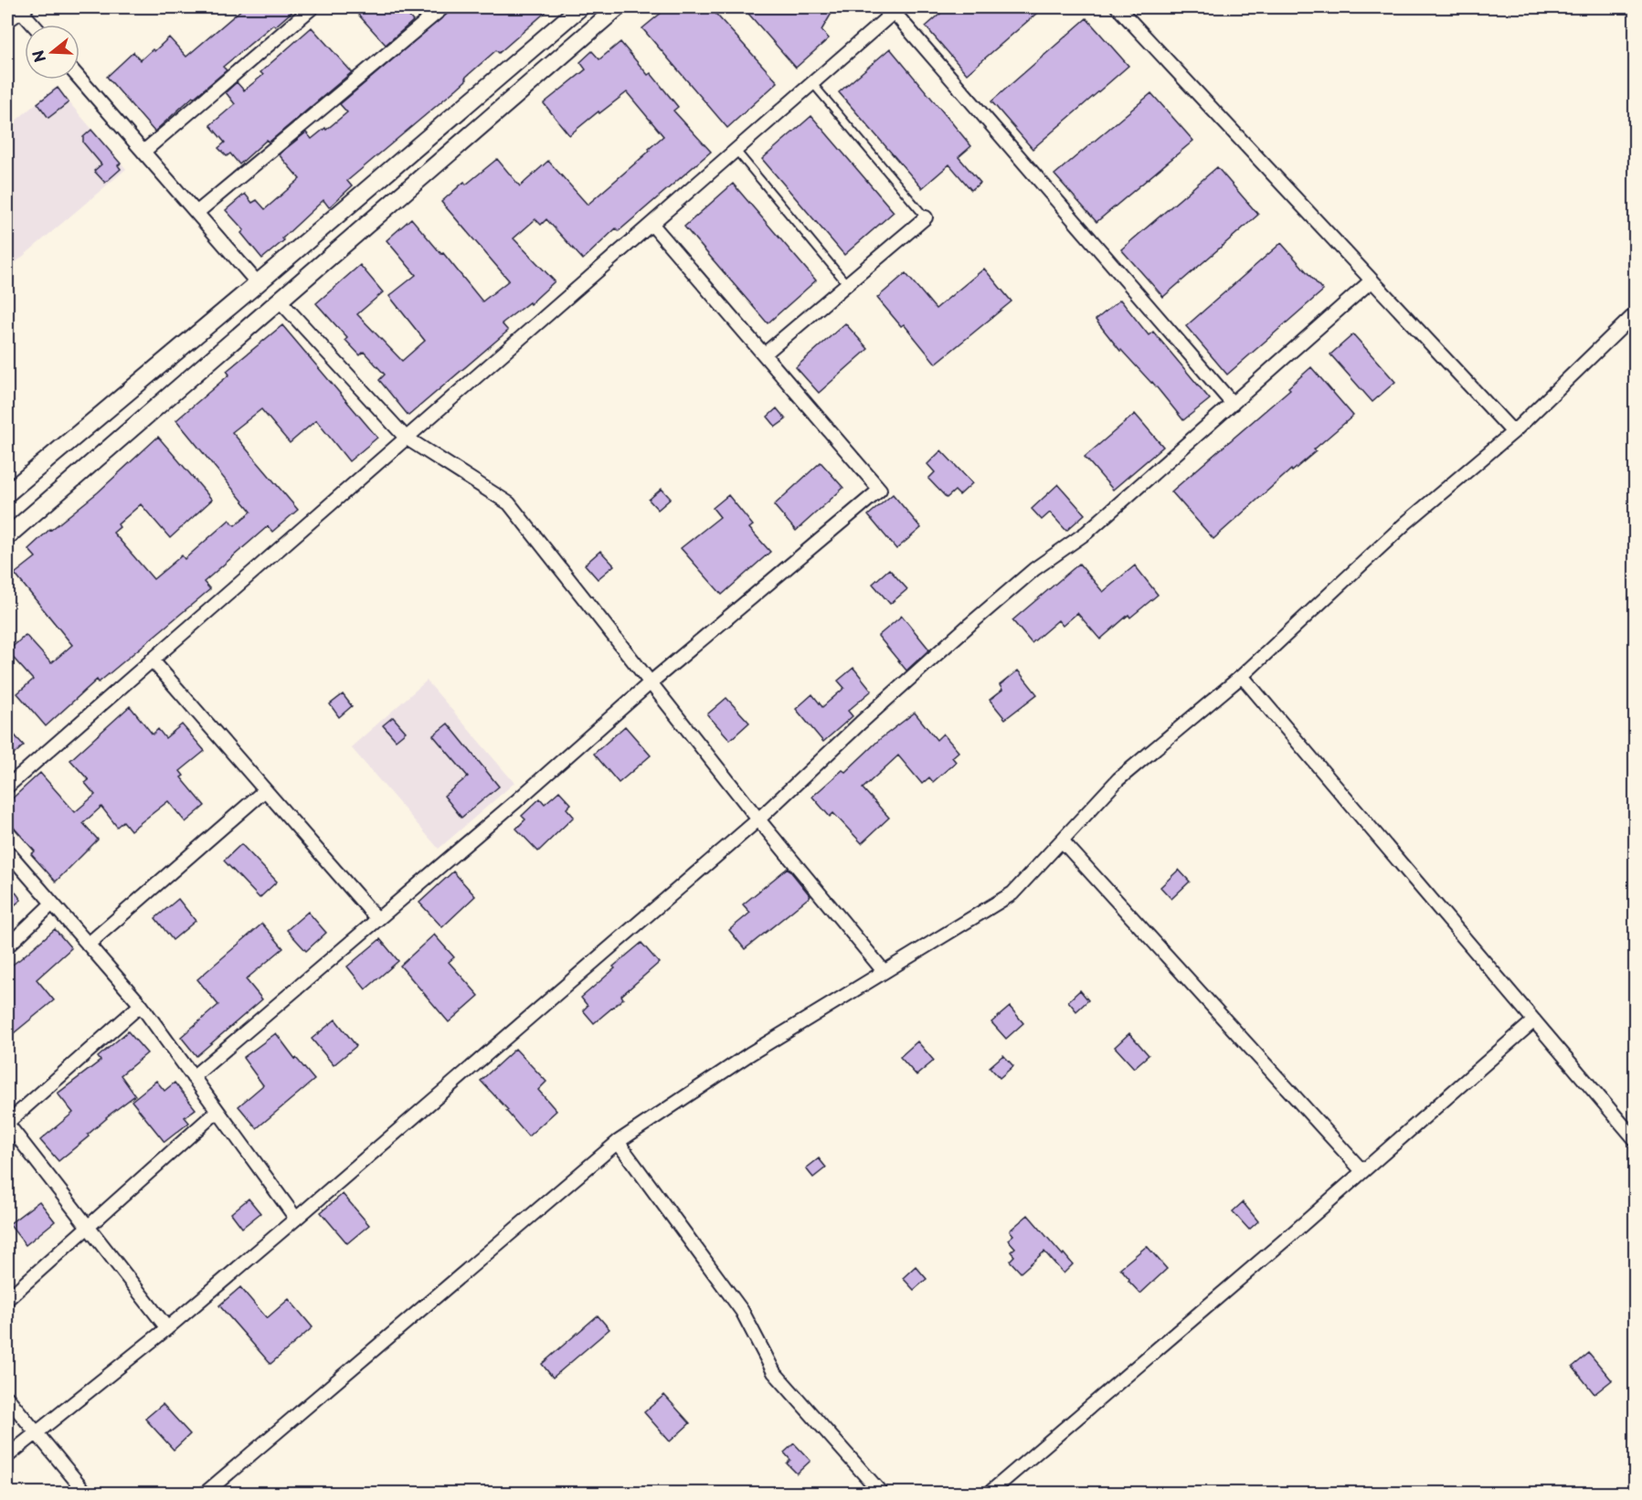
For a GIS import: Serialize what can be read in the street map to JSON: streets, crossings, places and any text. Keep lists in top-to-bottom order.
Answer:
{
  "north": "left"
}
